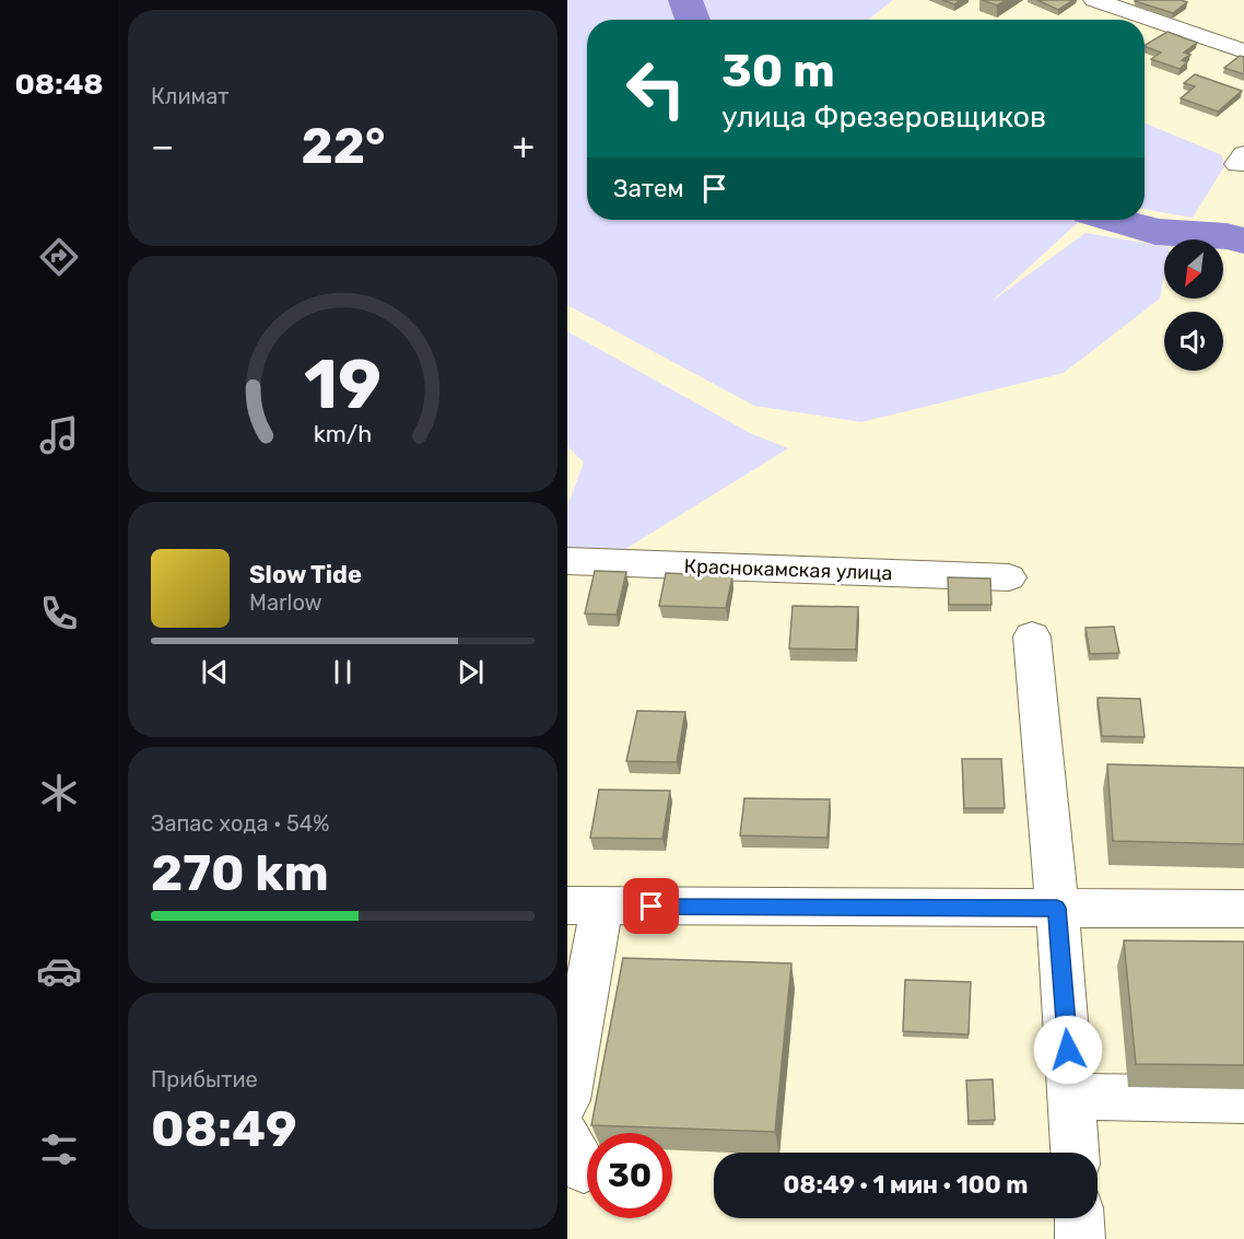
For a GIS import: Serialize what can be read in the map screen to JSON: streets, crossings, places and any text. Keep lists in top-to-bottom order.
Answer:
{
  "streets": {
    "street": ["Краснокамская улица"]
  },
  "north": "bottom left",
  "page": {
    "tabs": "08:48",
    "tile": [
      "Климат",
      ["Запас хода · 54%", "270 km"],
      ["Прибытие", "08:49"]
    ],
    "turn": ["30 m", "улица Фрезеровщиков"],
    "heat": ["−", "22°", "+"],
    "then": "Затем",
    "song": ["Slow Tide", "Marlow"],
    "limit": "30",
    "trip": "08:49 · 1 мин · 100 m",
    "gauge": ["19", "km/h"]
  }
}
